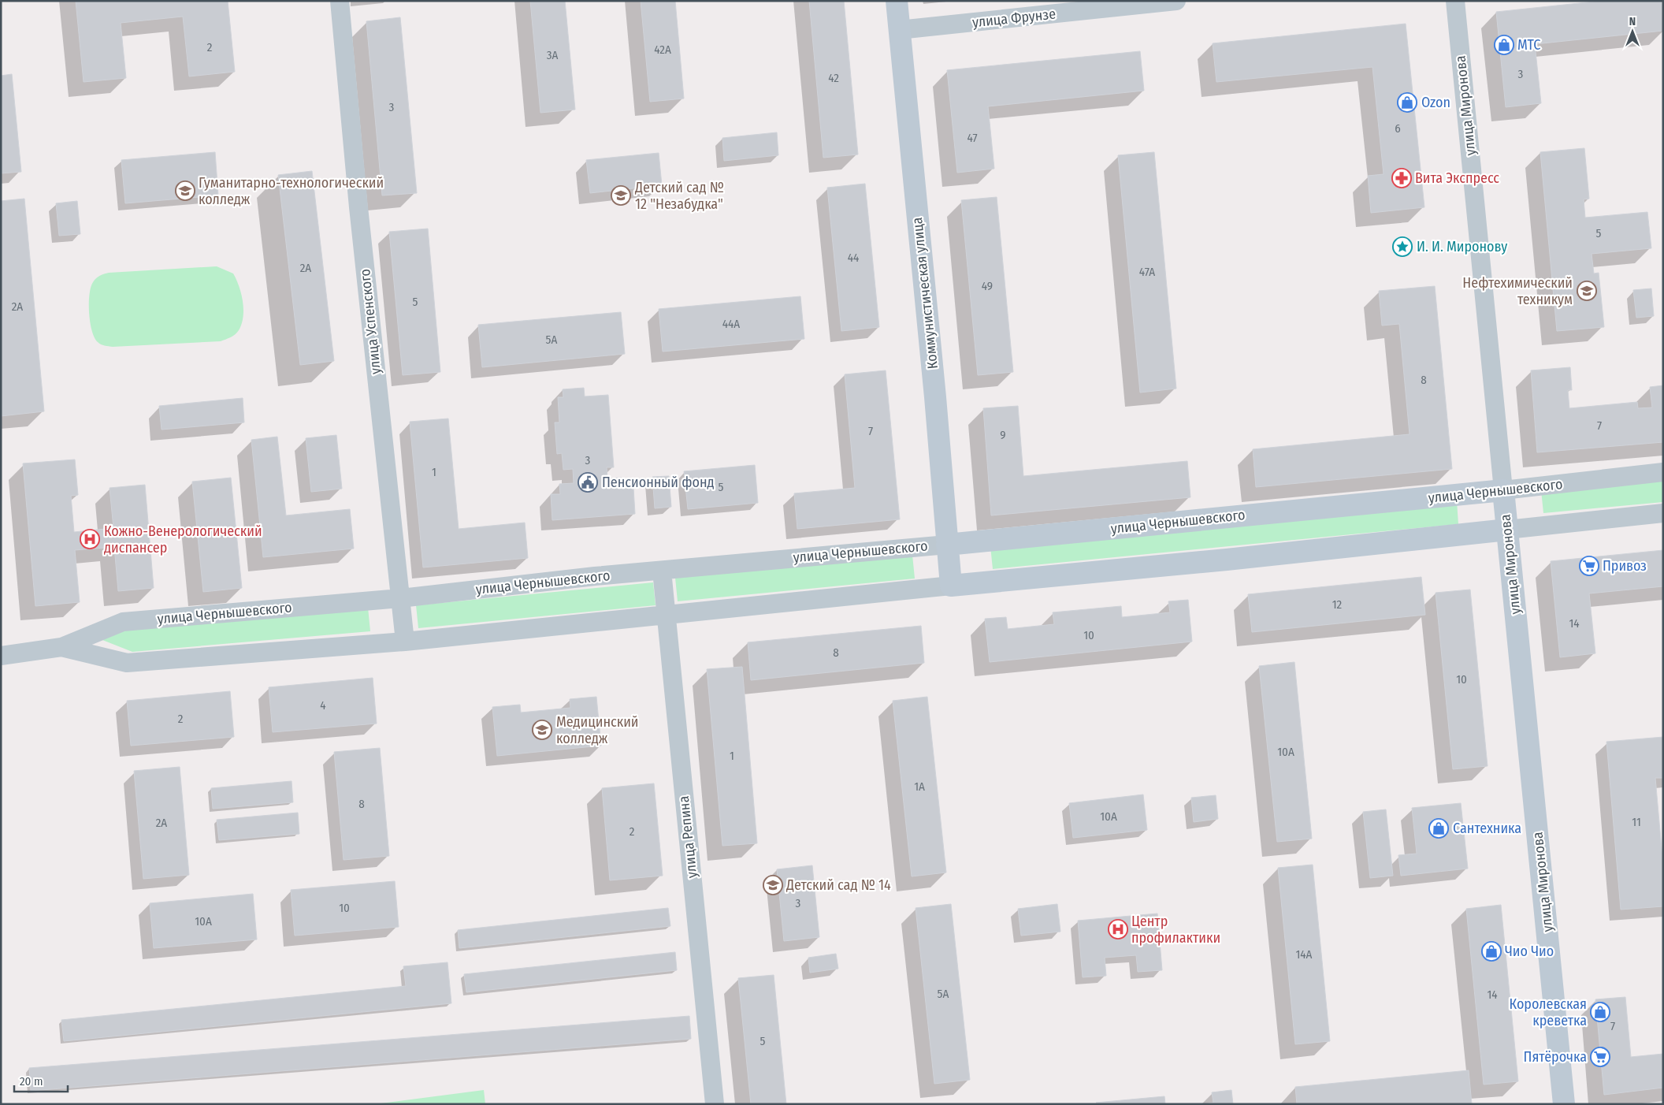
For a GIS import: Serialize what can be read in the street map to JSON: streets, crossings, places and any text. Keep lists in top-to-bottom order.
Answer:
{
  "streets": {
    "main road": ["улица Миронова", "Коммунистическая улица", "улица Чернышевского"],
    "street": ["улица Фрунзе", "улица Успенского", "улица Репина"]
  },
  "crossings": [
    ["улица Фрунзе", "Коммунистическая улица"],
    ["улица Миронова", "улица Чернышевского"],
    ["Коммунистическая улица", "улица Чернышевского"],
    ["улица Успенского", "улица Чернышевского"],
    ["улица Чернышевского", "улица Репина"]
  ],
  "places": {
    "shop": [
      "МТС",
      "Ozon",
      "Сантехника",
      "Чио Чио",
      "Королевская креветка"
    ],
    "pharmacy": ["Вита Экспресс"],
    "school or university": [
      "Гуманитарно-технологический колледж",
      "Детский сад № 12 \"Незабудка\"",
      "Нефтехимический техникум",
      "Медицинский колледж",
      "Детский сад № 14"
    ],
    "place": ["И. И. Миронову"],
    "public building": ["Пенсионный фонд"],
    "hospital": ["Кожно-Венерологический диспансер", "Центр профилактики"],
    "supermarket": ["Привоз", "Пятёрочка"]
  },
  "house_numbers": [
    "2",
    "42А",
    "3А",
    "3",
    "42",
    "3",
    "6",
    "47",
    "5",
    "44",
    "2А",
    "47А",
    "49",
    "5",
    "2А",
    "44А",
    "5А",
    "8",
    "7",
    "7",
    "9",
    "3",
    "1",
    "5",
    "12",
    "14",
    "10",
    "8",
    "10",
    "4",
    "2",
    "10А",
    "1",
    "1А",
    "8",
    "10А",
    "11",
    "2А",
    "2",
    "3",
    "10",
    "10А",
    "14А",
    "5А",
    "14",
    "7",
    "5"
  ],
  "scale_bar": "20 m",
  "north": "top"
}
